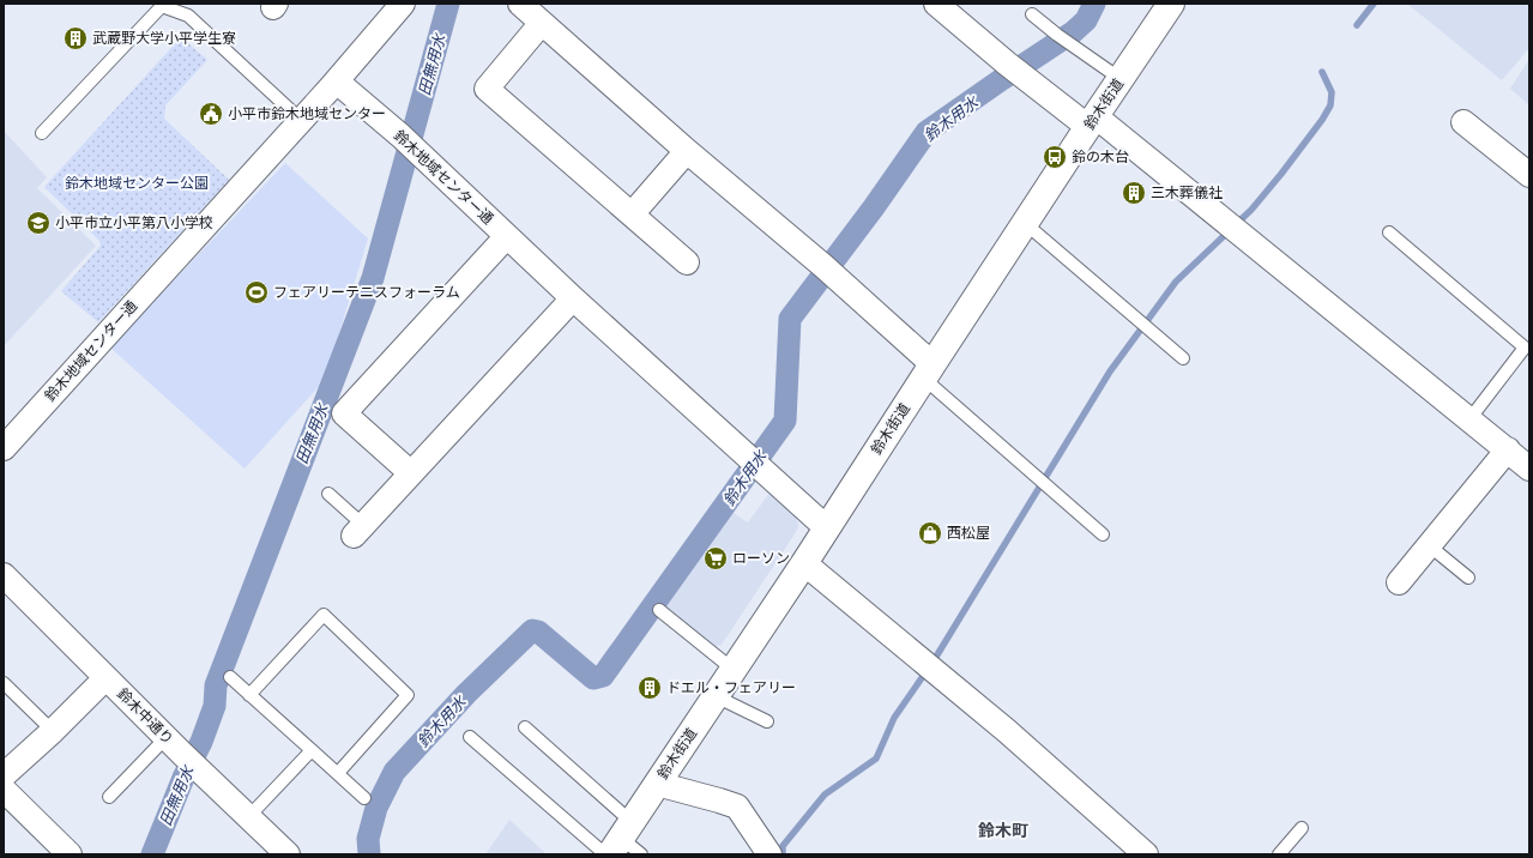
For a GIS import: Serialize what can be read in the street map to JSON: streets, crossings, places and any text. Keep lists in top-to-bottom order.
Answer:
{
  "streets": {
    "main road": ["鈴木街道"],
    "street": ["鈴木地域センター通", "鈴木中通り"]
  },
  "crossings": [
    ["鈴木街道", "鈴木地域センター通"]
  ],
  "districts": ["鈴木町"],
  "water": ["田無用水", "鈴木用水"],
  "parks": ["鈴木地域センター公園"],
  "places": {
    "building": ["武蔵野大学小平学生寮", "三木葬儀社", "ドエル・フェアリー"],
    "public building": ["小平市鈴木地域センター"],
    "bus stop": ["鈴の木台"],
    "school or university": ["小平市立小平第八小学校"],
    "sports": ["フェアリーテニスフォーラム"],
    "shop": ["西松屋"],
    "supermarket": ["ローソン"]
  }
}
